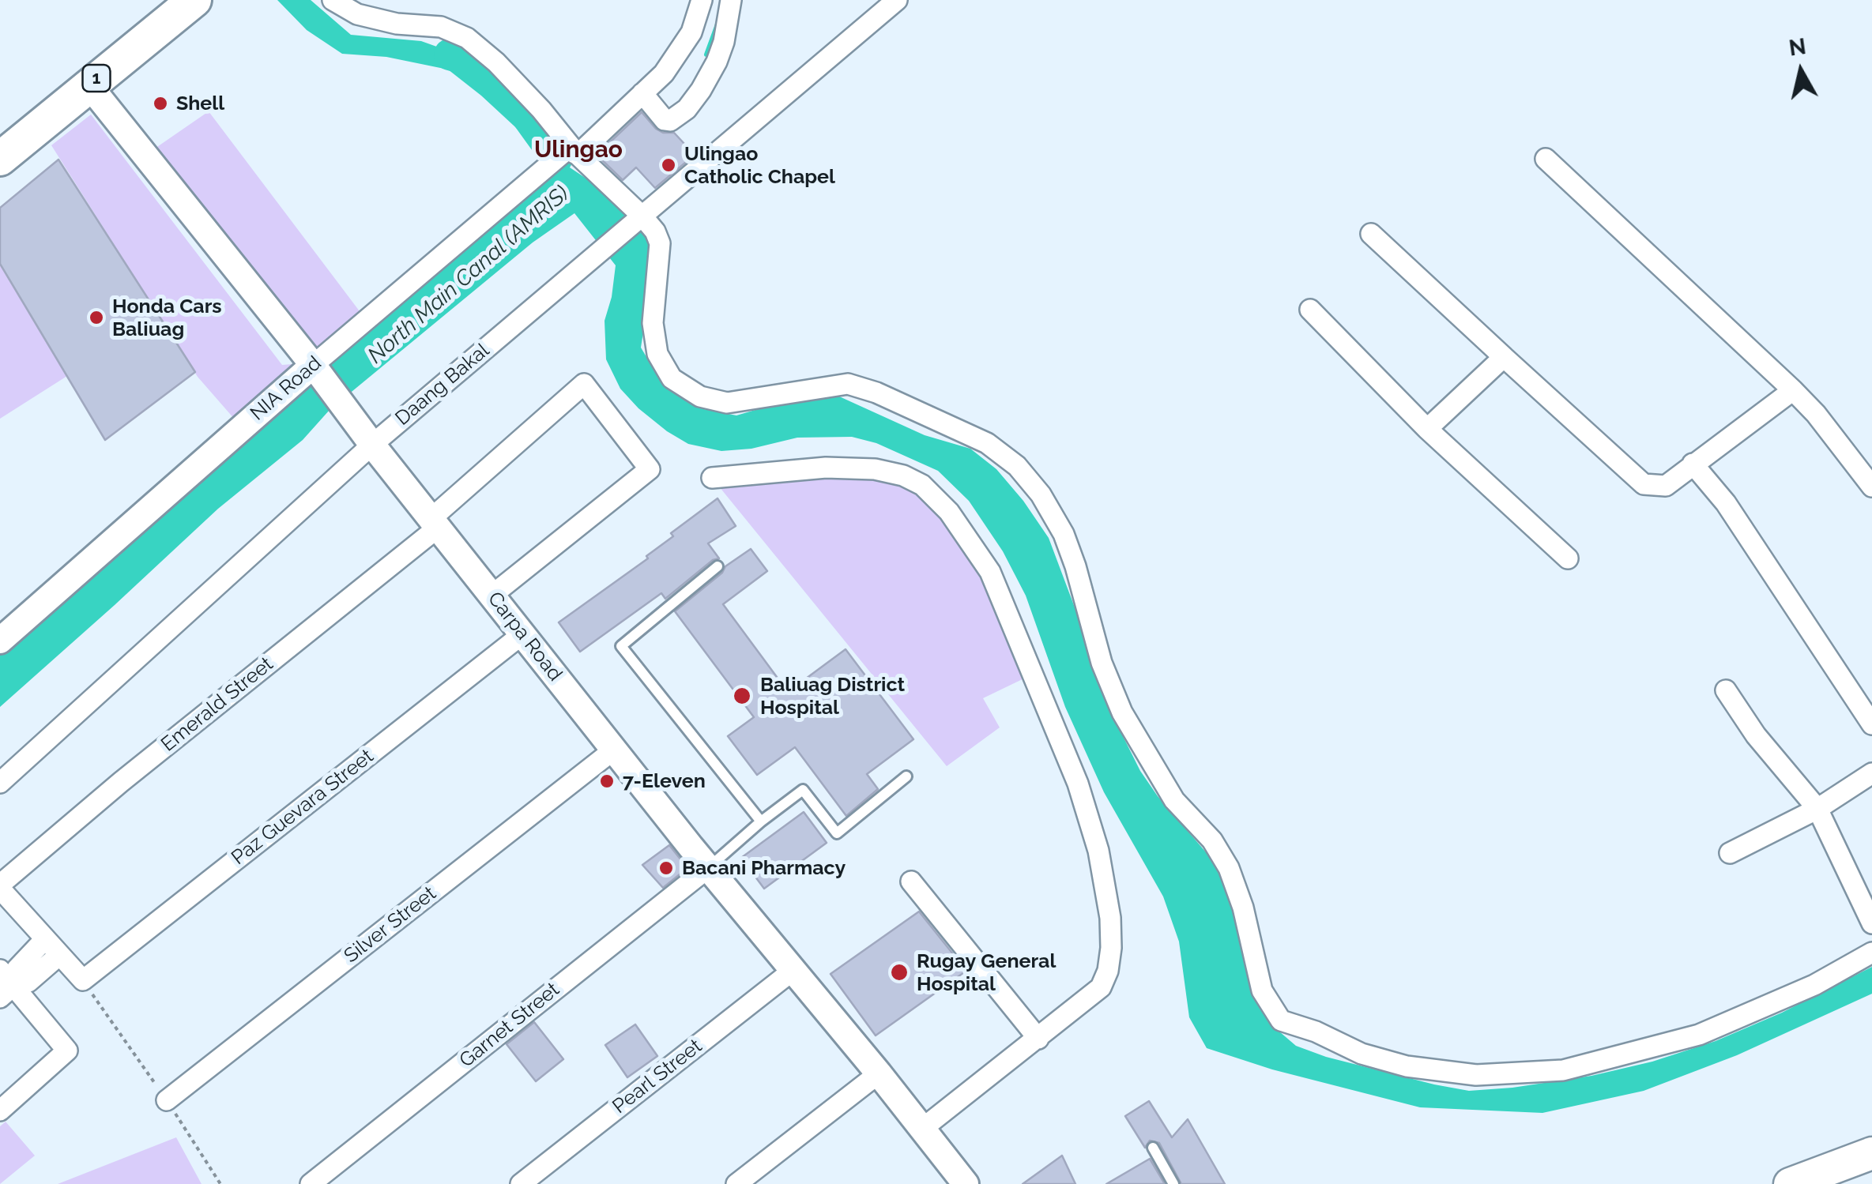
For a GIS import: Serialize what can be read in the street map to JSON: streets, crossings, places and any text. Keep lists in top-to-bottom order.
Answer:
{
  "streets": {
    "highway": ["1"],
    "street": [
      "Daang Bakal",
      "NIA Road",
      "Carpa Road",
      "Emerald Street",
      "Paz Guevara Street",
      "Silver Street",
      "Garnet Street",
      "Pearl Street"
    ]
  },
  "crossings": [
    ["1", "Carpa Road"],
    ["Daang Bakal", "Carpa Road"],
    ["NIA Road", "Carpa Road"],
    ["Carpa Road", "Emerald Street"],
    ["Carpa Road", "Paz Guevara Street"],
    ["Carpa Road", "Silver Street"],
    ["Carpa Road", "Garnet Street"],
    ["Carpa Road", "Pearl Street"]
  ],
  "districts": ["Ulingao"],
  "water": ["North Main Canal (AMRIS)"],
  "places": [
    "Shell",
    "Ulingao Catholic Chapel",
    "Honda Cars Baliuag",
    "Baliuag District Hospital",
    "7-Eleven",
    "Bacani Pharmacy",
    "Rugay General Hospital"
  ],
  "north": "top"
}
